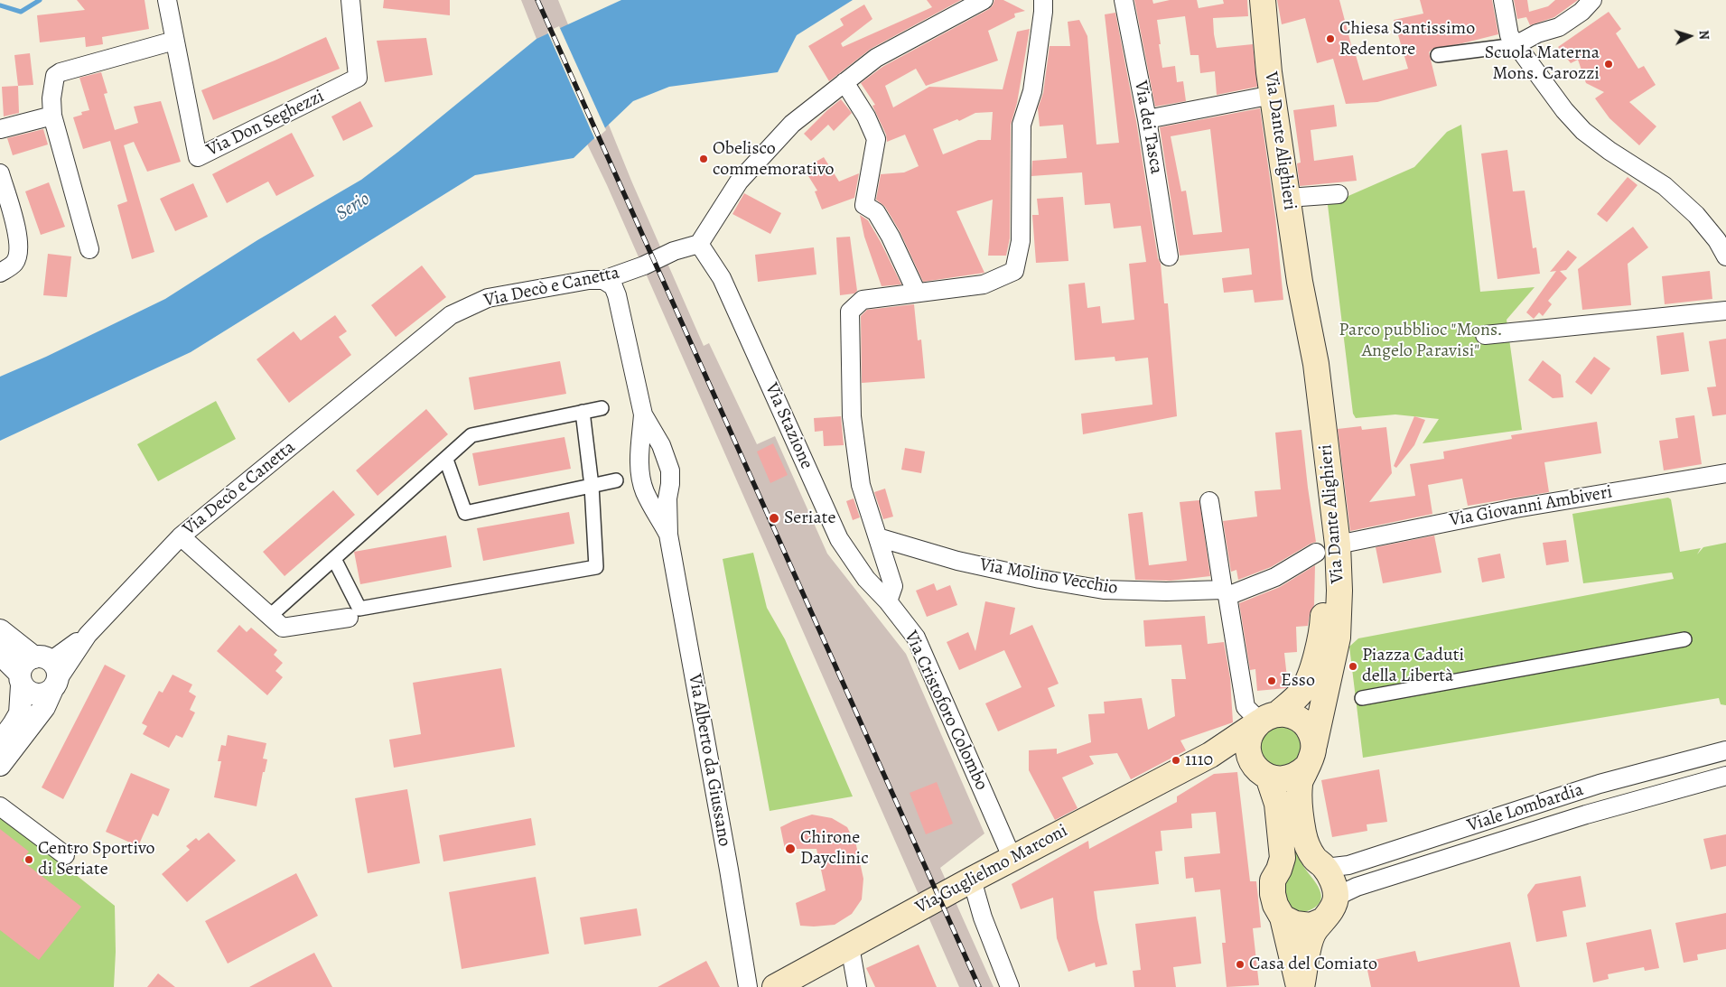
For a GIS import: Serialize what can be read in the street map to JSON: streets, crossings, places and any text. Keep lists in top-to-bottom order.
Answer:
{
  "streets": {
    "main road": ["Via Dante Alighieri", "Via Guglielmo Marconi"],
    "street": [
      "Via Don Seghezzi",
      "Via dei Tasca",
      "Via Decò e Canetta",
      "Via Stazione",
      "Via Giovanni Ambiveri",
      "Via Molino Vecchio",
      "Via Cristoforo Colombo",
      "Via Alberto da Giussano",
      "Viale Lombardia"
    ]
  },
  "crossings": [
    ["Via Dante Alighieri", "Via Giovanni Ambiveri"],
    ["Via Dante Alighieri", "Via Molino Vecchio"],
    ["Via Dante Alighieri", "Viale Lombardia"],
    ["Via Dante Alighieri", "Via Guglielmo Marconi"],
    ["Via Decò e Canetta", "Via Stazione"],
    ["Via Stazione", "Via Cristoforo Colombo"],
    ["Via Giovanni Ambiveri", "Via Molino Vecchio"],
    ["Via Cristoforo Colombo", "Via Guglielmo Marconi"]
  ],
  "water": ["Serio"],
  "parks": ["Parco pubblioc \"Mons. Angelo Paravisi\""],
  "places": [
    "Chiesa Santissimo Redentore",
    "Scuola Materna Mons. Carozzi",
    "Obelisco commemorativo",
    "Seriate",
    "Piazza Caduti della Libertà",
    "Esso",
    "1110",
    "Chirone Dayclinic",
    "Centro Sportivo di Seriate",
    "Casa del Comiato"
  ],
  "north": "right"
}
